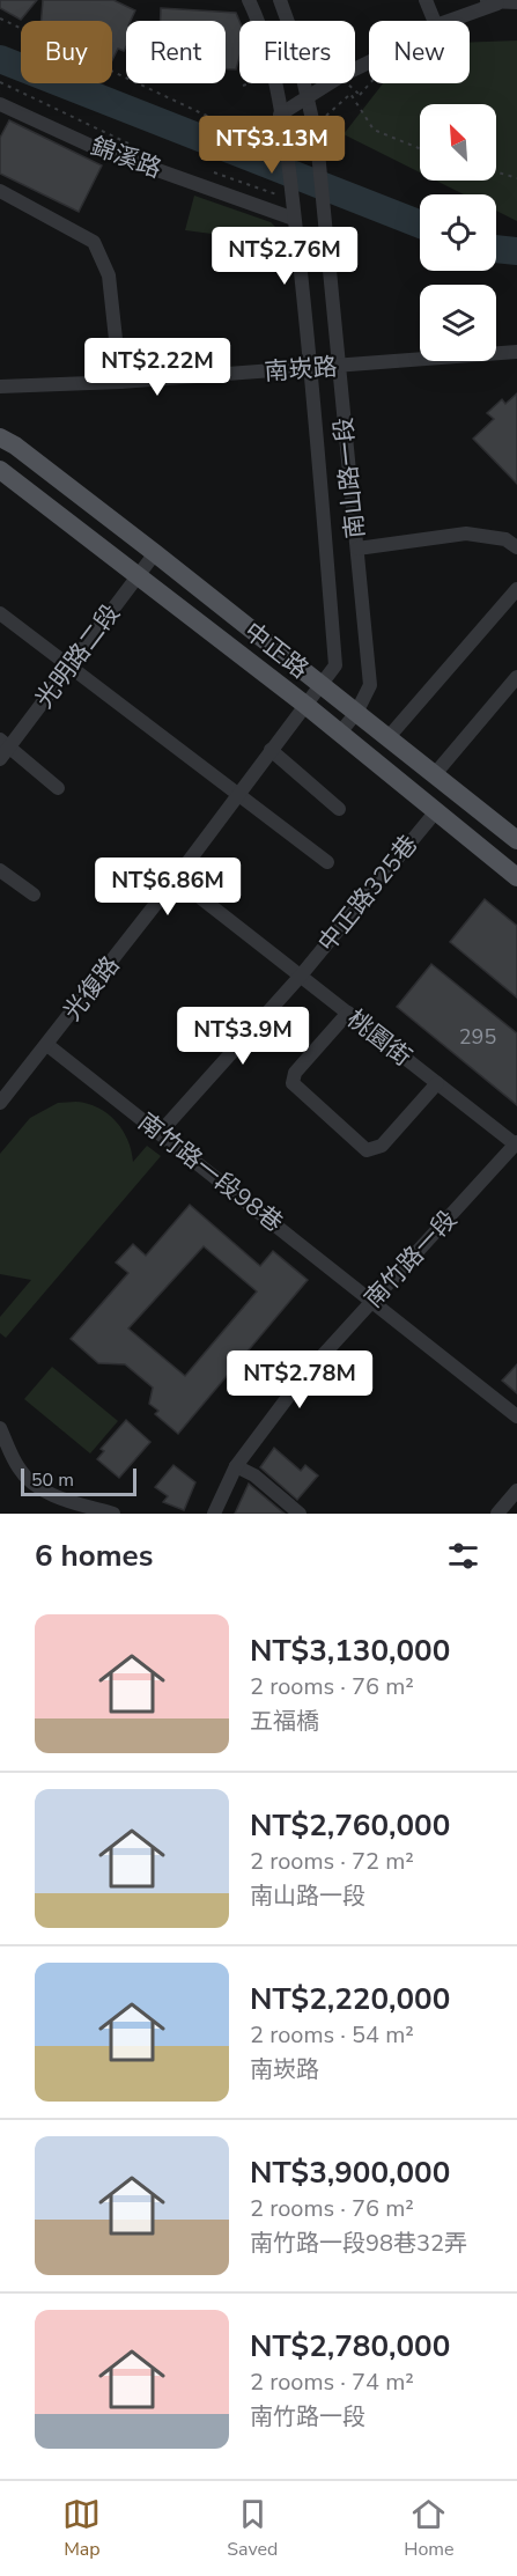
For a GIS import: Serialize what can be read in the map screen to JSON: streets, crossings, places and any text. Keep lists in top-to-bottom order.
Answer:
{
  "streets": {
    "main road": ["中正路"],
    "street": [
      "錦溪路",
      "南崁路",
      "南山路一段",
      "光明路二段",
      "中正路325巷",
      "光復路",
      "桃園街",
      "南竹路一段98巷",
      "南竹路一段"
    ]
  },
  "crossings": [
    ["錦溪路", "南山路一段"],
    ["南崁路", "南山路一段"],
    ["南山路一段", "中正路"],
    ["南山路一段", "光復路"],
    ["中正路", "光明路二段"],
    ["中正路", "中正路325巷"],
    ["中正路", "光復路"],
    ["中正路325巷", "桃園街"],
    ["中正路325巷", "南竹路一段98巷"],
    ["光復路", "桃園街"],
    ["光復路", "南竹路一段98巷"],
    ["桃園街", "南竹路一段"],
    ["南竹路一段98巷", "南竹路一段"]
  ],
  "house_numbers": ["295"],
  "scale_bar": "50 m",
  "north": "top left",
  "page": {
    "chip": [
      "Buy",
      "Rent",
      "Filters",
      "New"
    ],
    "price": [
      "NT$3.13M",
      "NT$2.76M",
      "NT$2.22M",
      "NT$6.86M",
      "NT$3.9M",
      "NT$2.78M"
    ],
    "scale": "50 m",
    "heading": "6 homes",
    "list": [
      {
        "name": "NT$3,130,000",
        "note": "2 rooms · 76 m² · 五福橋"
      },
      {
        "name": "NT$2,760,000",
        "note": "2 rooms · 72 m² · 南山路一段"
      },
      {
        "name": "NT$2,220,000",
        "note": "2 rooms · 54 m² · 南崁路"
      },
      {
        "name": "NT$3,900,000",
        "note": "2 rooms · 76 m² · 南竹路一段98巷32弄"
      },
      {
        "name": "NT$2,780,000",
        "note": "2 rooms · 74 m² · 南竹路一段"
      }
    ],
    "tabs": ["Map", "Saved", "Home"]
  }
}
